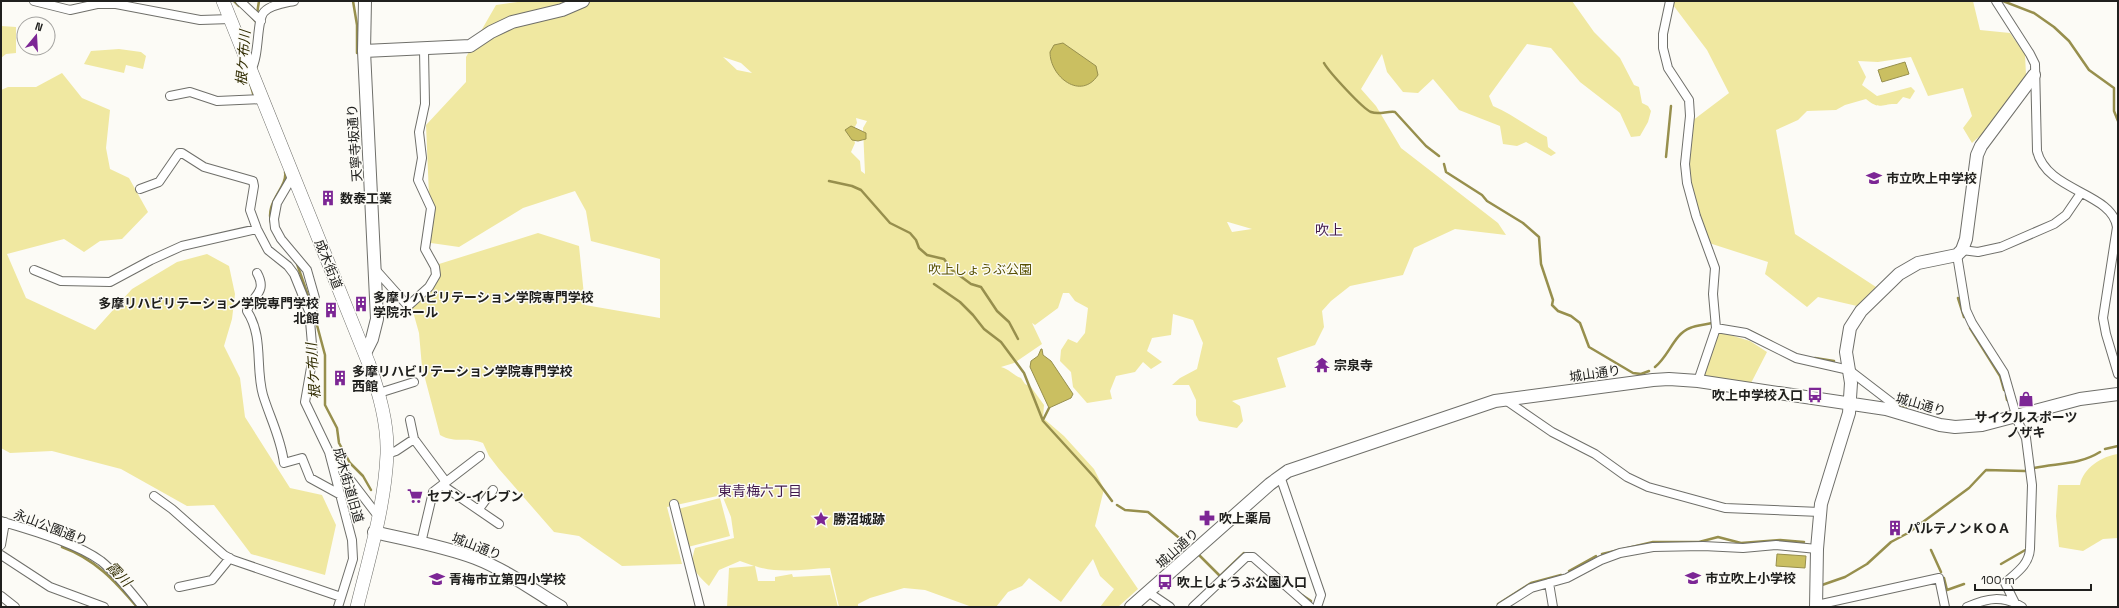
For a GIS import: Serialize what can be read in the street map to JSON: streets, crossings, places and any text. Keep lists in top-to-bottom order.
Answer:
{
  "streets": {
    "main road": ["成木街道"],
    "street": [
      "天寧寺坂通り",
      "城山通り",
      "成木街道旧道",
      "永山公園通り"
    ]
  },
  "crossings": [
    ["天寧寺坂通り", "成木街道"],
    ["成木街道", "城山通り"],
    ["成木街道", "成木街道旧道"]
  ],
  "districts": ["吹上", "東青梅六丁目"],
  "water": ["根ケ布川", "霞川"],
  "parks": ["吹上しょうぶ公園"],
  "places": {
    "school or university": ["市立吹上中学校", "市立吹上小学校", "青梅市立第四小学校"],
    "building": [
      "数泰工業",
      "多摩リハビリテーション学院専門学校 学院ホール",
      "多摩リハビリテーション学院専門学校 北館",
      "多摩リハビリテーション学院専門学校 西館",
      "パルテノンＫＯＡ"
    ],
    "temple": ["宗泉寺"],
    "bus stop": ["吹上中学校入口", "吹上しょうぶ公園入口"],
    "shop": ["サイクルスポーツ ノザキ"],
    "supermarket": ["セブン-イレブン"],
    "pharmacy": ["吹上薬局"],
    "place": ["勝沼城跡"]
  },
  "scale_bar": "100 m",
  "north": "top"
}
